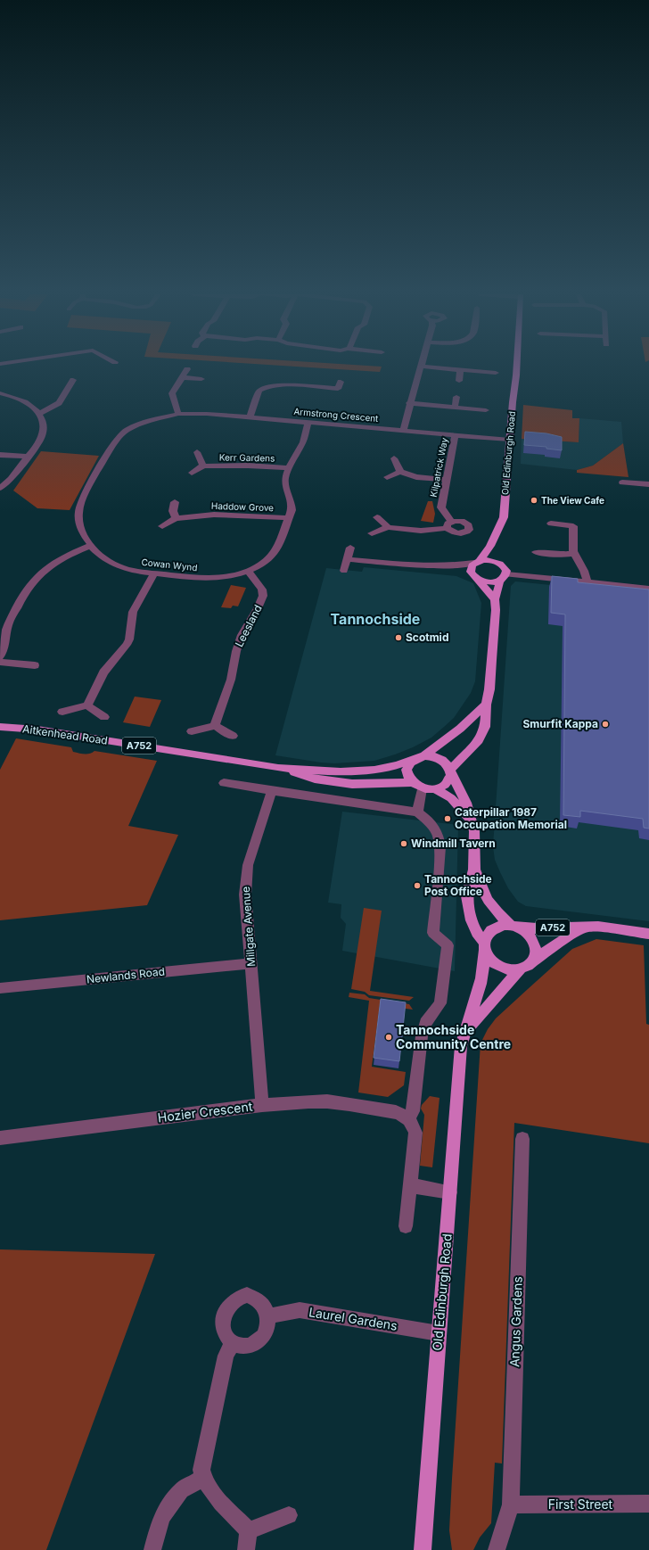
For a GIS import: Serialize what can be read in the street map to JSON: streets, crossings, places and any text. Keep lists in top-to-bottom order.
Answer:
{
  "streets": {
    "main road": ["Old Edinburgh Road", "Aitkenhead Road", "A752"],
    "street": [
      "Armstrong Crescent",
      "Kerr Gardens",
      "Kilpatrick Way",
      "Haddow Grove",
      "Cowan Wynd",
      "Leesland",
      "Millgate Avenue",
      "Newlands Road",
      "Hozier Crescent",
      "Laurel Gardens",
      "Angus Gardens",
      "First Street"
    ]
  },
  "crossings": [
    ["Armstrong Crescent", "Old Edinburgh Road"],
    ["Armstrong Crescent", "Kilpatrick Way"],
    ["Armstrong Crescent", "Cowan Wynd"],
    ["Old Edinburgh Road", "A752"],
    ["Old Edinburgh Road", "Laurel Gardens"],
    ["Kerr Gardens", "Cowan Wynd"],
    ["Haddow Grove", "Cowan Wynd"],
    ["Cowan Wynd", "Leesland"],
    ["Millgate Avenue", "Newlands Road"],
    ["Millgate Avenue", "Hozier Crescent"],
    ["Angus Gardens", "First Street"]
  ],
  "districts": ["Tannochside"],
  "places": [
    "The View Cafe",
    "Scotmid",
    "Smurfit Kappa",
    "Caterpillar 1987 Occupation Memorial",
    "Windmill Tavern",
    "Tannochside Post Office",
    "Tannochside Community Centre"
  ]
}
